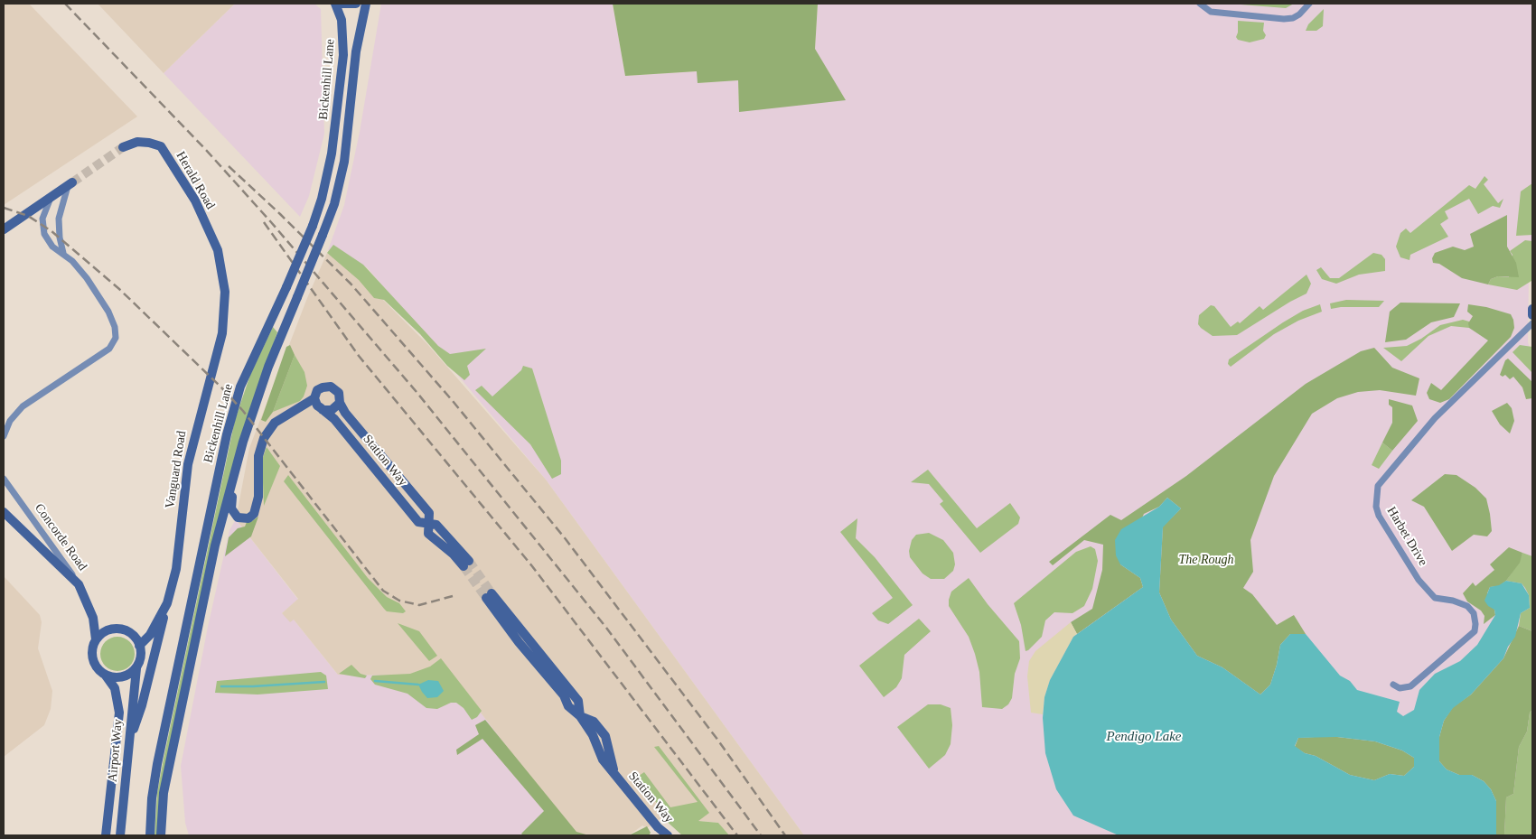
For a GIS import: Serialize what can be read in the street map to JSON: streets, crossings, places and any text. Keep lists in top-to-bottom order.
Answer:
{
  "streets": {
    "street": [
      "Bickenhill Lane",
      "Herald Road",
      "Station Way",
      "Vanguard Road",
      "Harbet Drive",
      "Concorde Road",
      "Airport Way"
    ]
  },
  "crossings": [
    ["Herald Road", "Vanguard Road"],
    ["Vanguard Road", "Concorde Road"],
    ["Vanguard Road", "Airport Way"],
    ["Concorde Road", "Airport Way"]
  ],
  "water": ["Pendigo Lake"],
  "parks": ["The Rough"]
}
